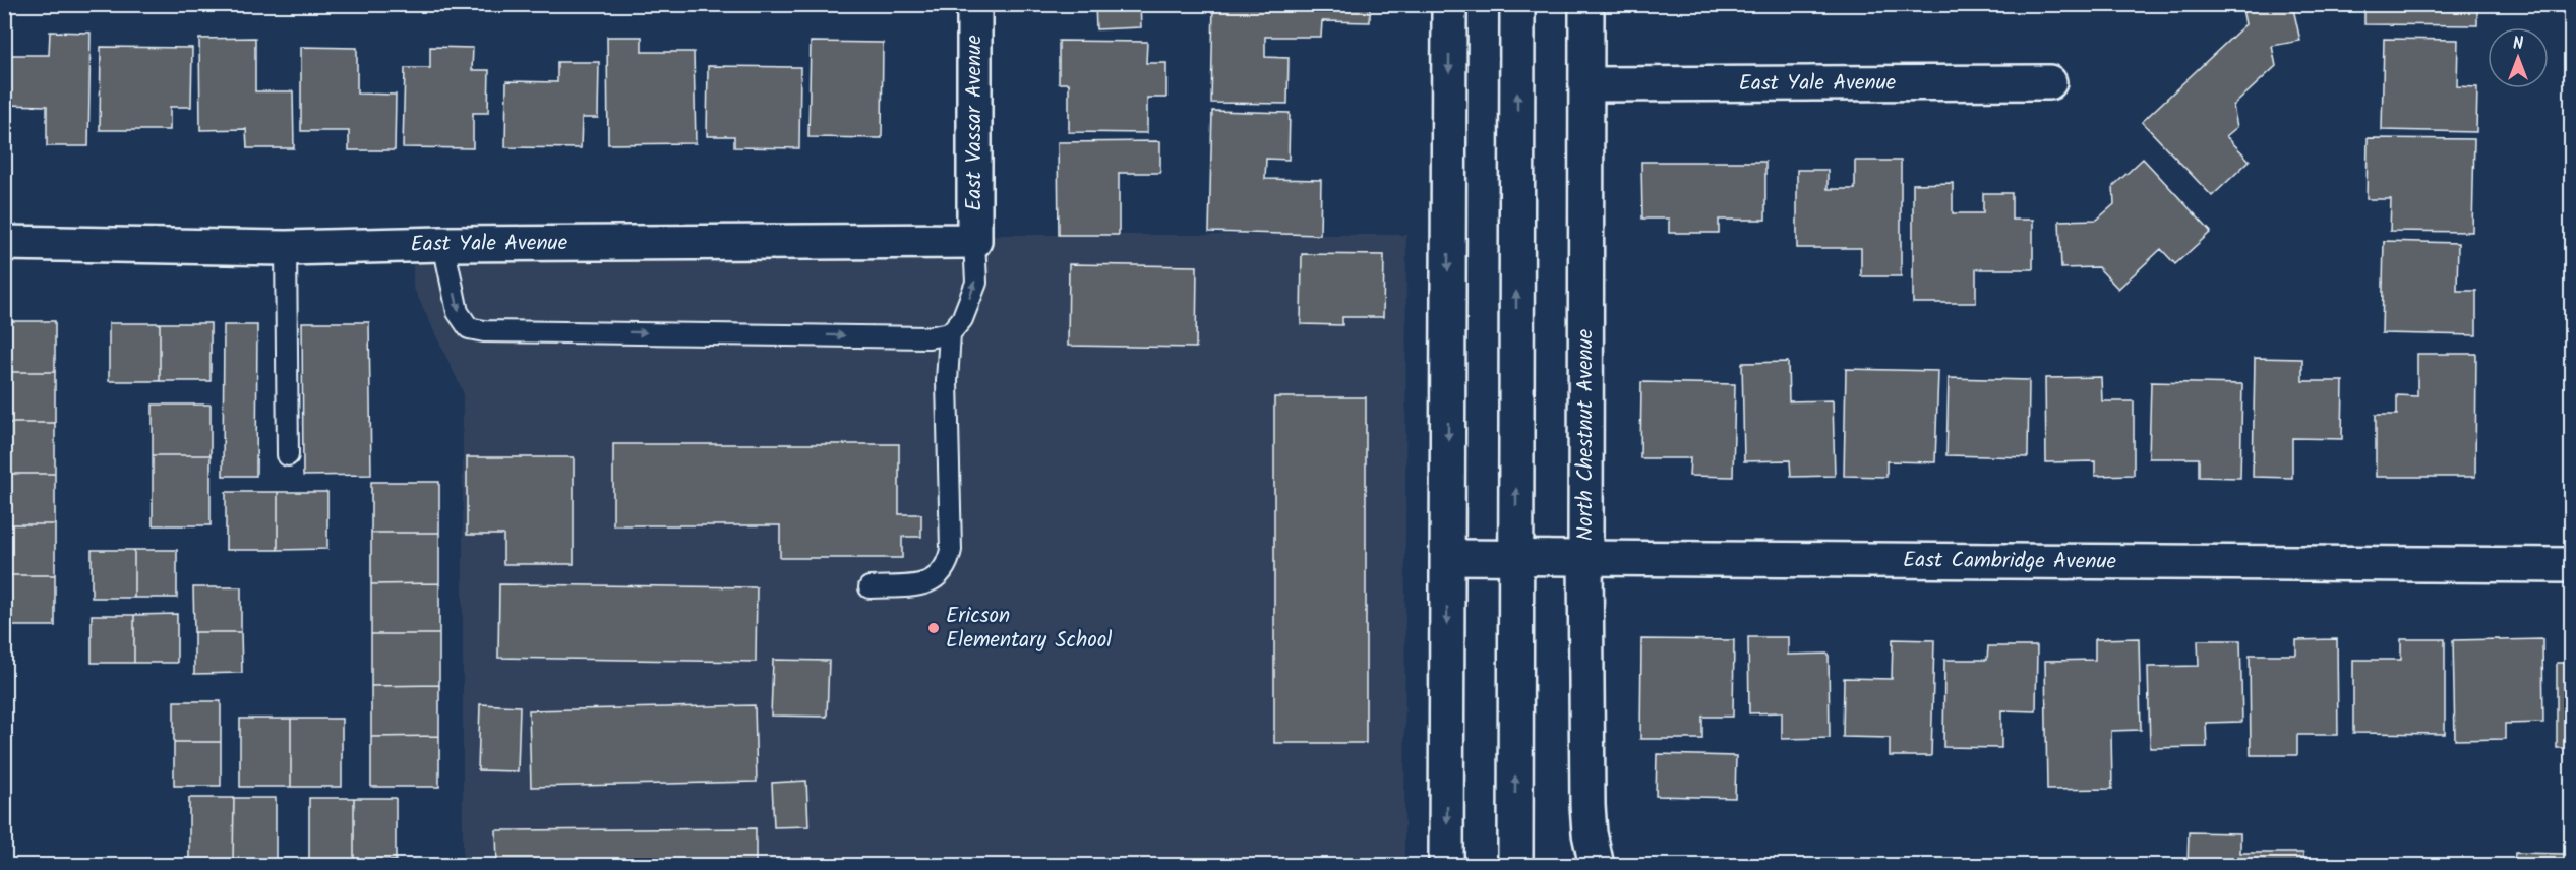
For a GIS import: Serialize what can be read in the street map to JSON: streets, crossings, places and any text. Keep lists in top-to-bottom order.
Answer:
{
  "streets": {
    "street": [
      "East Yale Avenue",
      "East Vassar Avenue",
      "North Chestnut Avenue",
      "East Cambridge Avenue"
    ]
  },
  "crossings": [
    ["East Yale Avenue", "East Vassar Avenue"],
    ["East Yale Avenue", "North Chestnut Avenue"],
    ["North Chestnut Avenue", "East Cambridge Avenue"]
  ],
  "places": ["Ericson Elementary School"],
  "north": "top"
}
